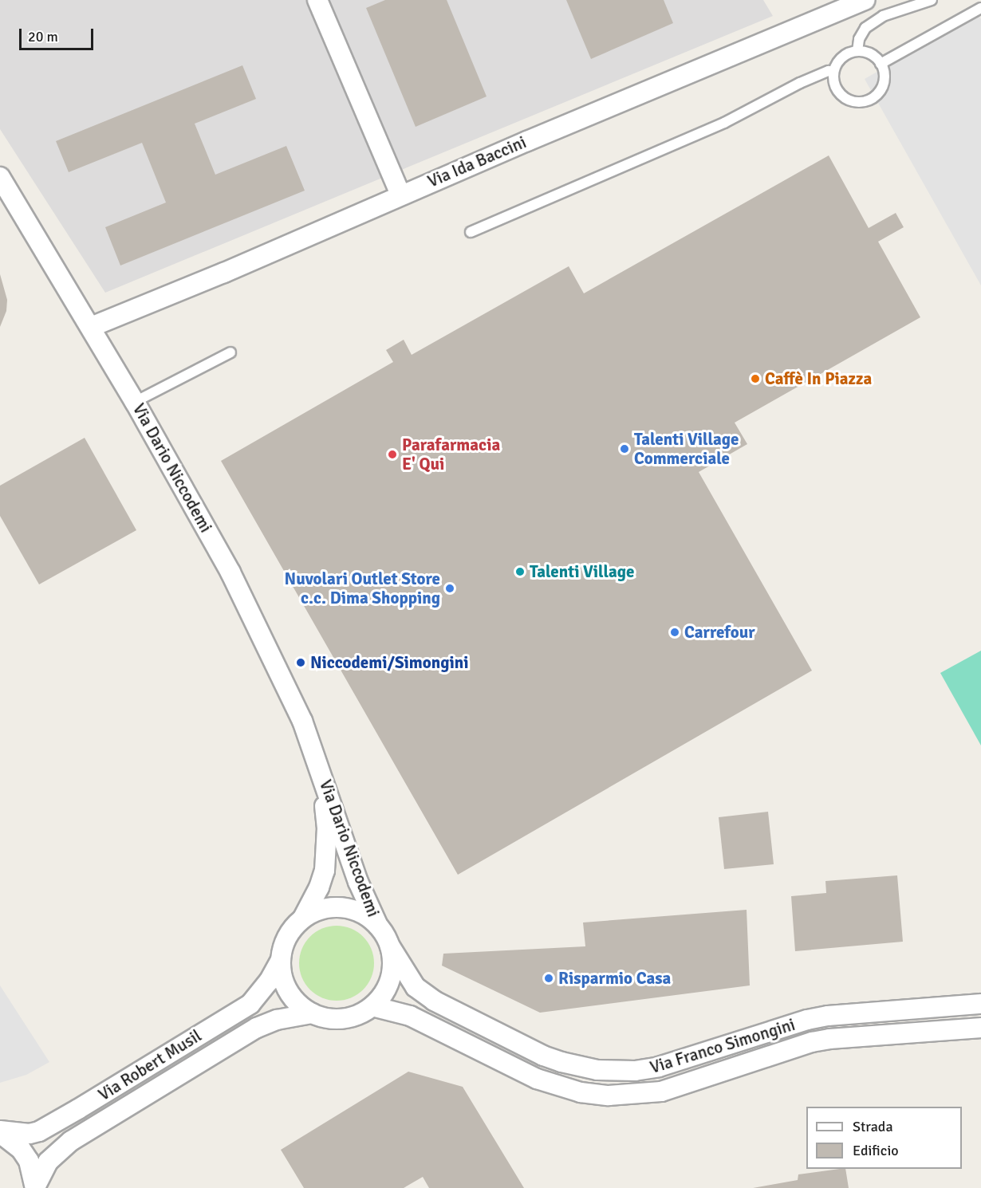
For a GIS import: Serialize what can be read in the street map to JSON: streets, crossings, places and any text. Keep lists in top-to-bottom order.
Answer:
{
  "streets": {
    "street": [
      "Via Ida Baccini",
      "Via Dario Niccodemi",
      "Via Franco Simongini",
      "Via Robert Musil"
    ]
  },
  "crossings": [
    ["Via Ida Baccini", "Via Dario Niccodemi"],
    ["Via Dario Niccodemi", "Via Franco Simongini"],
    ["Via Dario Niccodemi", "Via Robert Musil"],
    ["Via Franco Simongini", "Via Robert Musil"]
  ],
  "places": [
    "Caffè In Piazza",
    "Talenti Village Commerciale",
    "Parafarmacia E' Qui",
    "Talenti Village",
    "Nuvolari Outlet Store c.c. Dima Shopping",
    "Carrefour",
    "Niccodemi/Simongini",
    "Risparmio Casa"
  ],
  "legend": ["Strada", "Edificio"],
  "scale_bar": "20 m"
}
